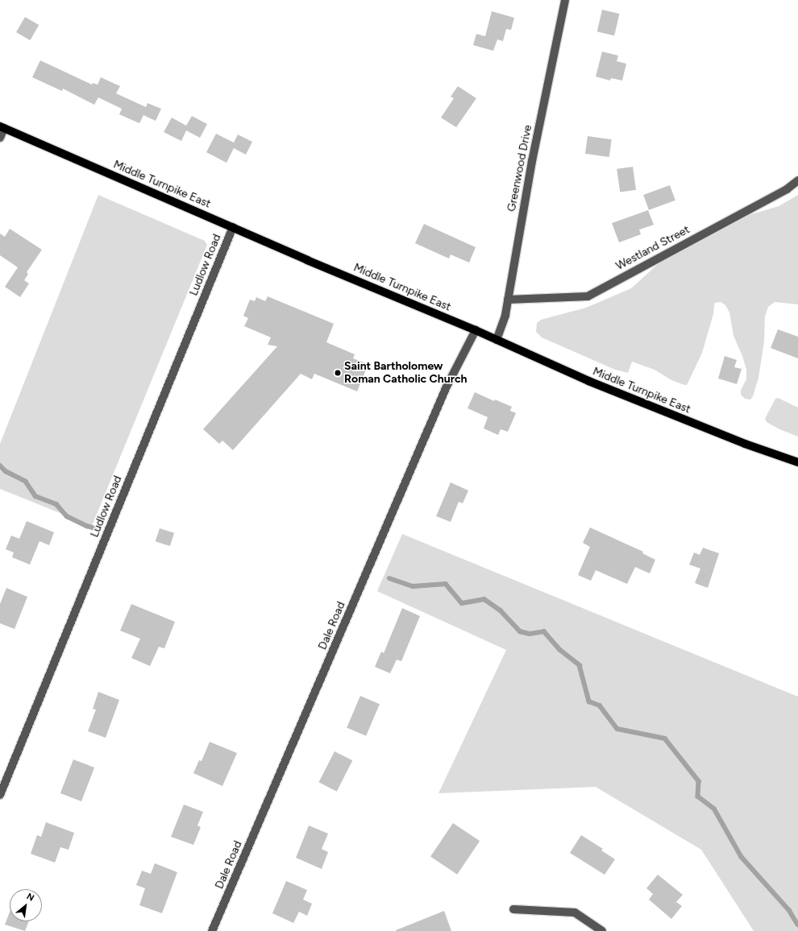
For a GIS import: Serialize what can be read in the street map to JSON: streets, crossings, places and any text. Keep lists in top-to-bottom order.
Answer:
{
  "streets": {
    "main road": ["Middle Turnpike East"],
    "street": [
      "Greenwood Drive",
      "Westland Street",
      "Ludlow Road",
      "Dale Road"
    ]
  },
  "crossings": [
    ["Greenwood Drive", "Middle Turnpike East"],
    ["Greenwood Drive", "Westland Street"],
    ["Middle Turnpike East", "Ludlow Road"],
    ["Middle Turnpike East", "Dale Road"]
  ],
  "places": ["Saint Bartholomew Roman Catholic Church"],
  "north": "top right"
}
